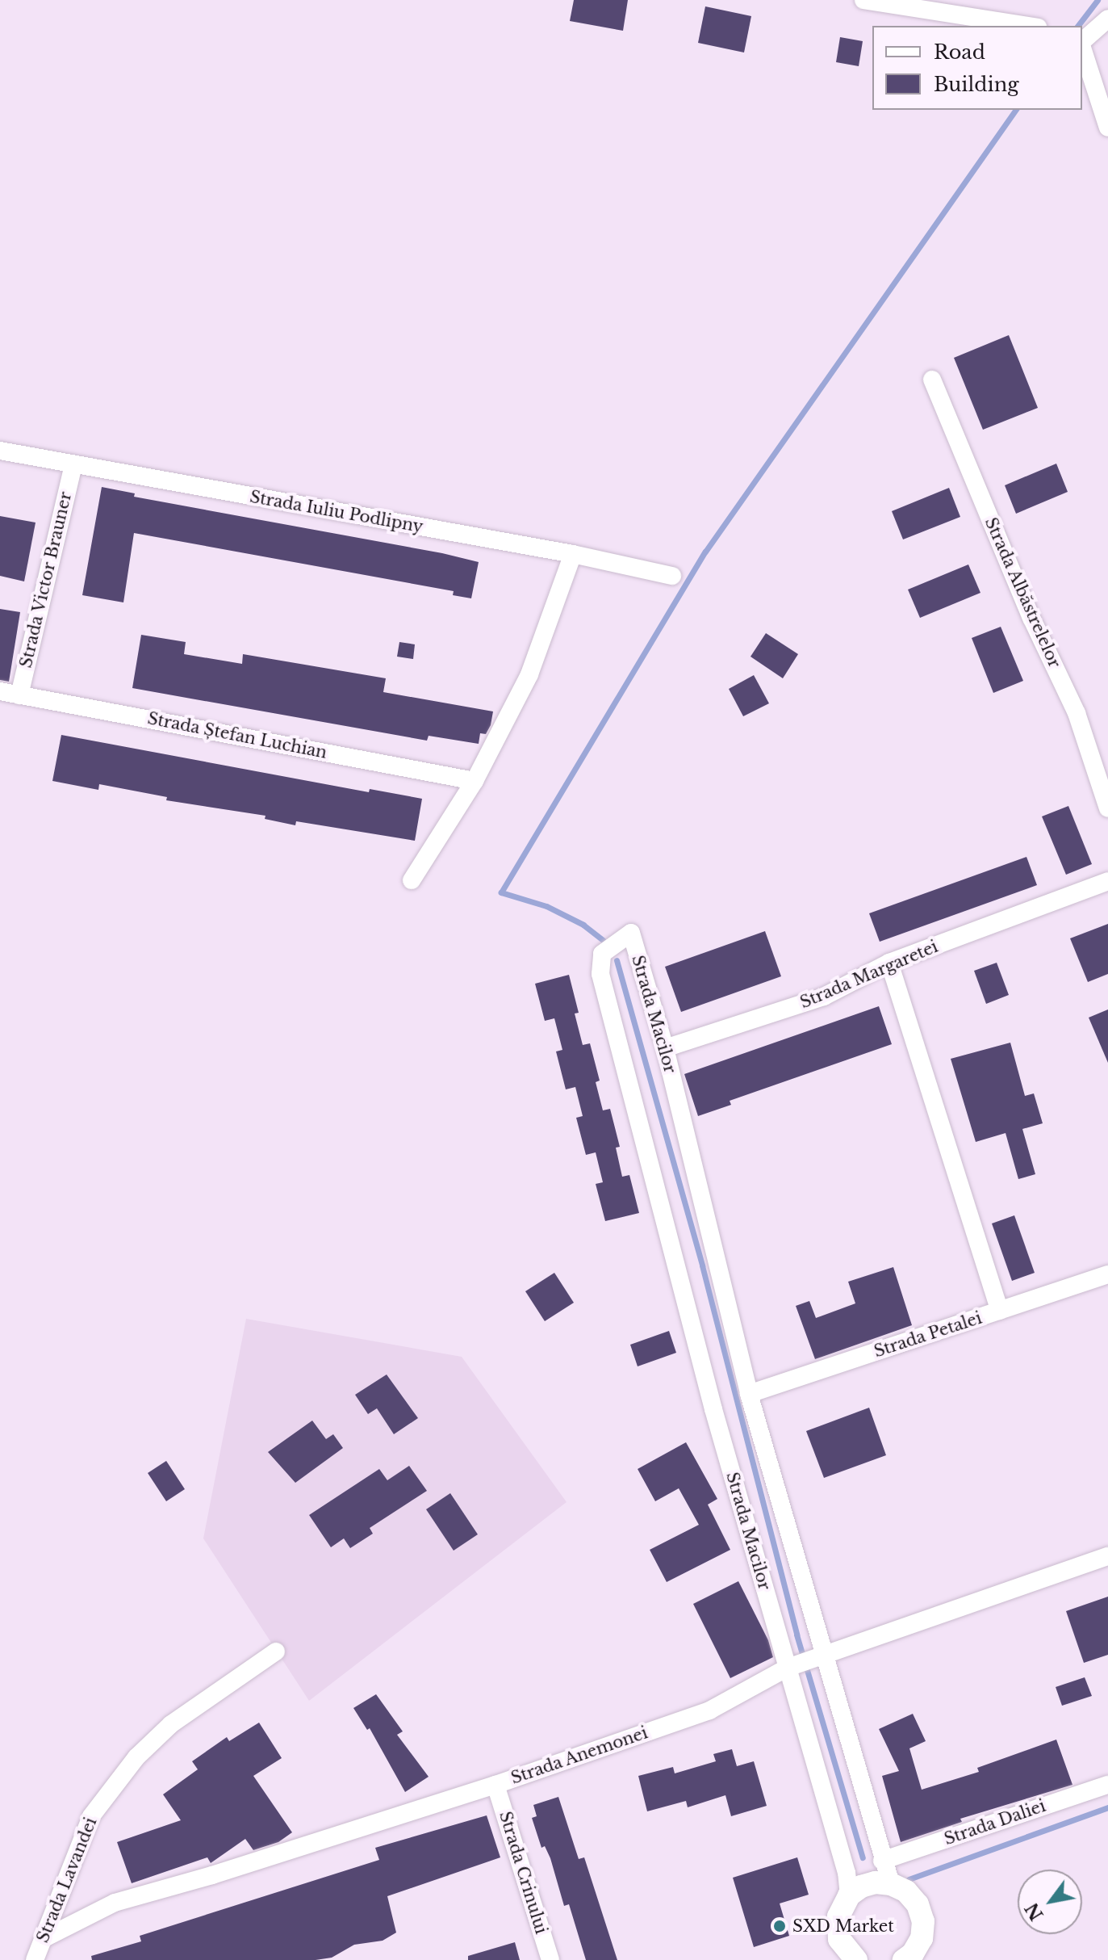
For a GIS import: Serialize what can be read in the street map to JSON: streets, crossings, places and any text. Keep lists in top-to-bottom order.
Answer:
{
  "streets": {
    "street": [
      "Strada Iuliu Podlipny",
      "Strada Victor Brauner",
      "Strada Albăstrelelor",
      "Strada Ștefan Luchian",
      "Strada Margaretei",
      "Strada Macilor",
      "Strada Petalei",
      "Strada Anemonei",
      "Strada Daliei",
      "Strada Crinului",
      "Strada Lavandei"
    ]
  },
  "crossings": [
    ["Strada Iuliu Podlipny", "Strada Victor Brauner"],
    ["Strada Victor Brauner", "Strada Ștefan Luchian"],
    ["Strada Margaretei", "Strada Macilor"],
    ["Strada Macilor", "Strada Petalei"],
    ["Strada Macilor", "Strada Anemonei"],
    ["Strada Macilor", "Strada Daliei"],
    ["Strada Anemonei", "Strada Crinului"],
    ["Strada Anemonei", "Strada Lavandei"]
  ],
  "places": ["SXD Market"],
  "legend": ["Road", "Building"],
  "north": "bottom left"
}
